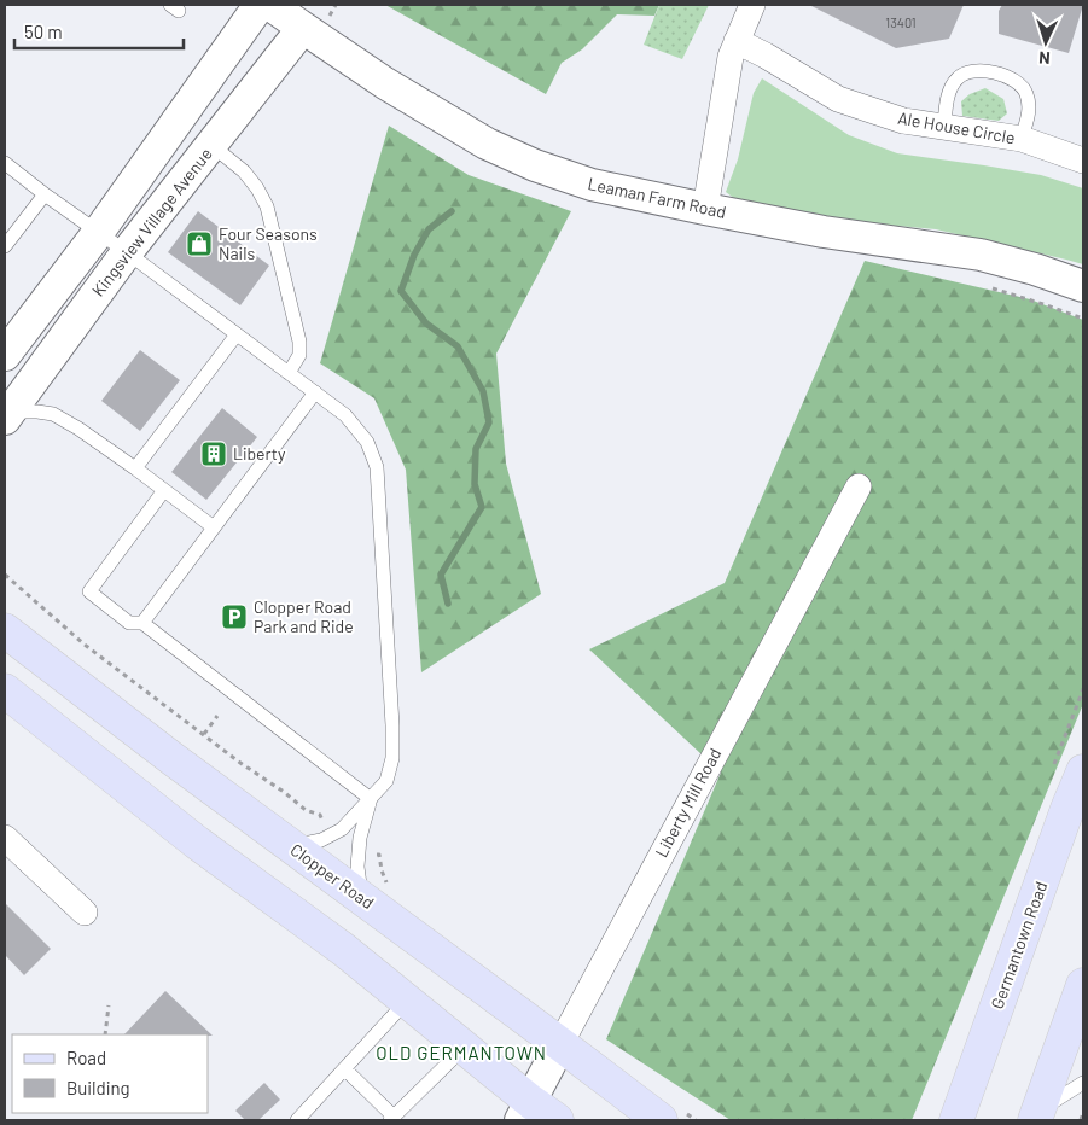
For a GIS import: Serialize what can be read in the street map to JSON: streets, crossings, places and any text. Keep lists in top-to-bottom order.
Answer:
{
  "streets": {
    "main road": ["Clopper Road", "Germantown Road"],
    "street": [
      "Ale House Circle",
      "Leaman Farm Road",
      "Kingsview Village Avenue",
      "Liberty Mill Road"
    ]
  },
  "crossings": [
    ["Leaman Farm Road", "Kingsview Village Avenue"],
    ["Liberty Mill Road", "Clopper Road"]
  ],
  "districts": ["OLD GERMANTOWN"],
  "places": {
    "shop": ["Four Seasons Nails"],
    "building": ["Liberty"],
    "parking": ["Clopper Road Park and Ride"]
  },
  "house_numbers": ["13401"],
  "legend": ["Road", "Building"],
  "scale_bar": "50 m",
  "north": "bottom"
}
